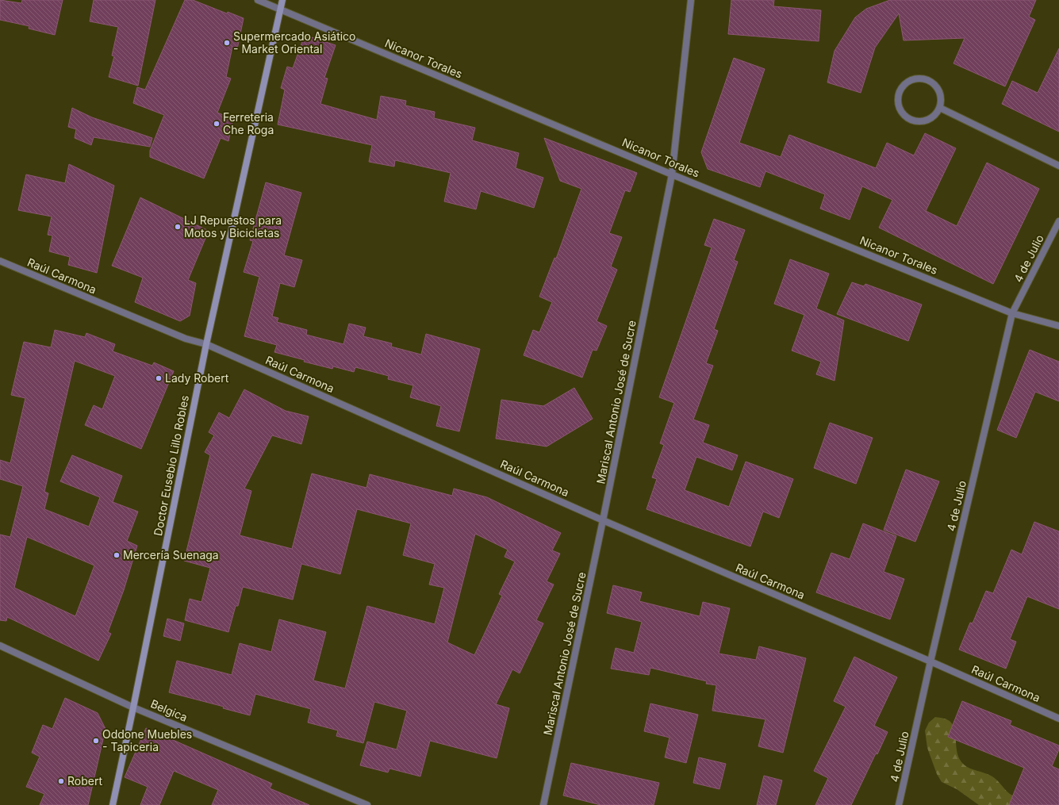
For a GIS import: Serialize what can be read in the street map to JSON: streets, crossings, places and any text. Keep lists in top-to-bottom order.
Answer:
{
  "streets": {
    "main road": ["Doctor Eusebio Lillo Robles"],
    "street": [
      "Nicanor Torales",
      "4 de Julio",
      "Raúl Carmona",
      "Mariscal Antonio José de Sucre",
      "Belgica"
    ]
  },
  "crossings": [
    ["Nicanor Torales", "4 de Julio"],
    ["Nicanor Torales", "Mariscal Antonio José de Sucre"],
    ["Nicanor Torales", "Doctor Eusebio Lillo Robles"],
    ["4 de Julio", "Raúl Carmona"],
    ["Raúl Carmona", "Mariscal Antonio José de Sucre"],
    ["Raúl Carmona", "Doctor Eusebio Lillo Robles"],
    ["Doctor Eusebio Lillo Robles", "Belgica"]
  ],
  "places": [
    "Supermercado Asiático - Market Oriental",
    "Ferreteria Che Roga",
    "LJ Repuestos para Motos y Bicicletas",
    "Lady Robert",
    "Mercería Suenaga",
    "Oddone Muebles - Tapiceria",
    "Robert"
  ]
}
